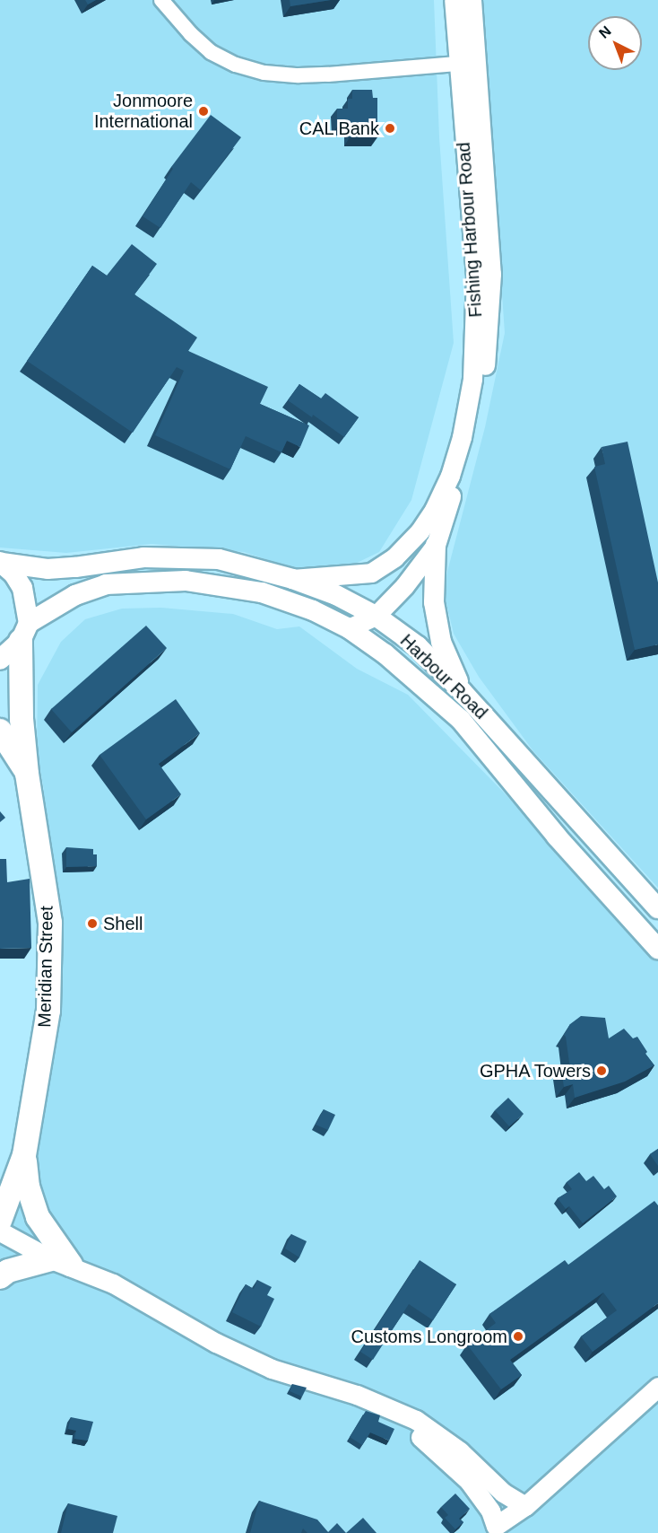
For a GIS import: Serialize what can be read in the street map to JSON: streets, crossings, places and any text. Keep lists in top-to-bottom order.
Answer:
{
  "streets": {
    "main road": ["Harbour Road", "Meridian Street"],
    "street": ["Fishing Harbour Road"]
  },
  "crossings": [
    ["Fishing Harbour Road", "Harbour Road"],
    ["Harbour Road", "Meridian Street"]
  ],
  "places": [
    "Jonmoore International",
    "CAL Bank",
    "Shell",
    "GPHA Towers",
    "Customs Longroom"
  ],
  "north": "top left"
}
